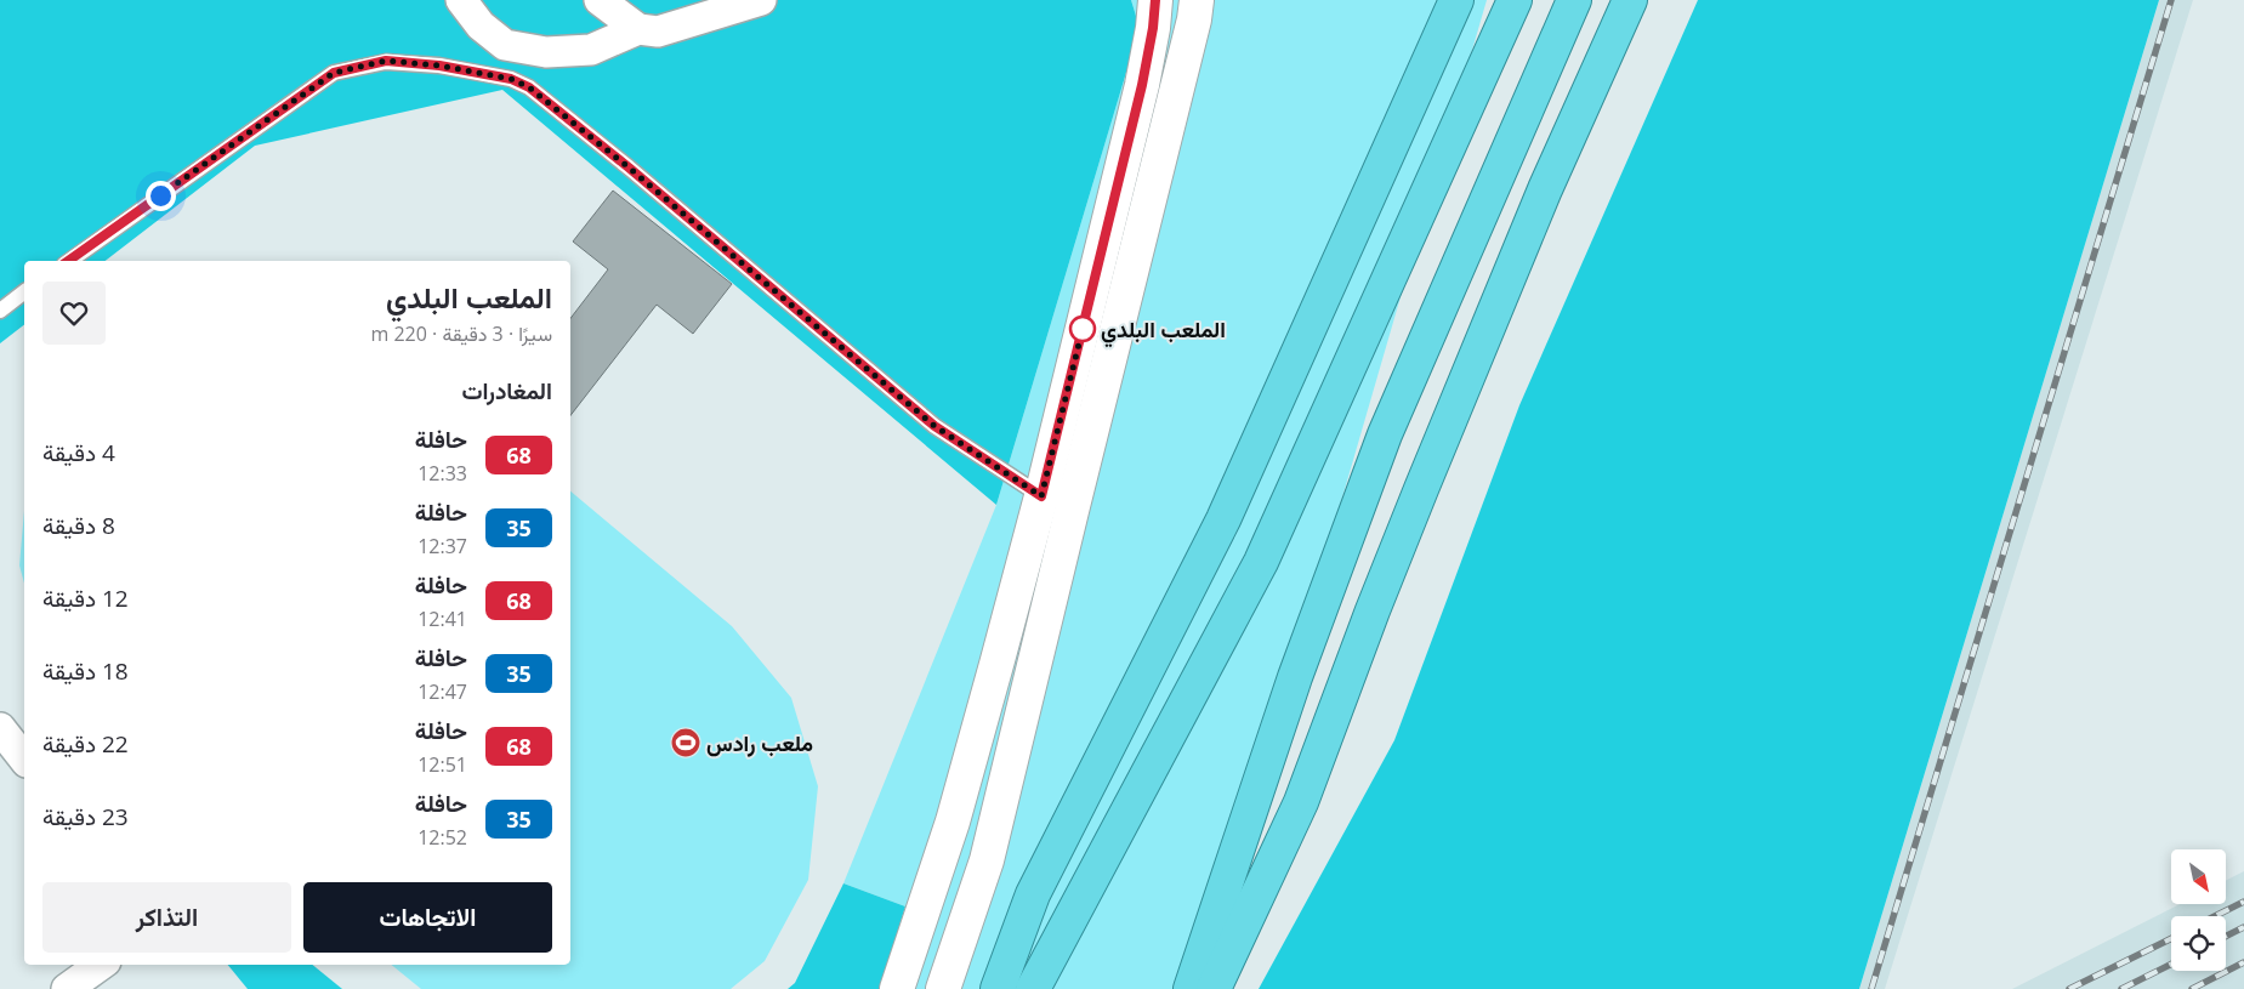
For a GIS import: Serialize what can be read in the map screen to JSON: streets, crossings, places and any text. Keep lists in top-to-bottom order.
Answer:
{
  "places": {
    "other": ["الملعب البلدي"],
    "sports": ["ملعب رادس"]
  },
  "lines": ["bus line 68"],
  "north": "bottom right",
  "page": {
    "heading": [
      ["الملعب البلدي", "سيرًا · 3 دقيقة · 220 m"],
      "المغادرات"
    ],
    "list": [
      {
        "mark": "68",
        "name": "حافلة",
        "note": "12:33",
        "value": "4 دقيقة"
      },
      {
        "mark": "35",
        "name": "حافلة",
        "note": "12:37",
        "value": "8 دقيقة"
      },
      {
        "mark": "68",
        "name": "حافلة",
        "note": "12:41",
        "value": "12 دقيقة"
      },
      {
        "mark": "35",
        "name": "حافلة",
        "note": "12:47",
        "value": "18 دقيقة"
      },
      {
        "mark": "68",
        "name": "حافلة",
        "note": "12:51",
        "value": "22 دقيقة"
      },
      {
        "mark": "35",
        "name": "حافلة",
        "note": "12:52",
        "value": "23 دقيقة"
      }
    ],
    "buttons": ["الاتجاهات", "التذاكر"]
  }
}
